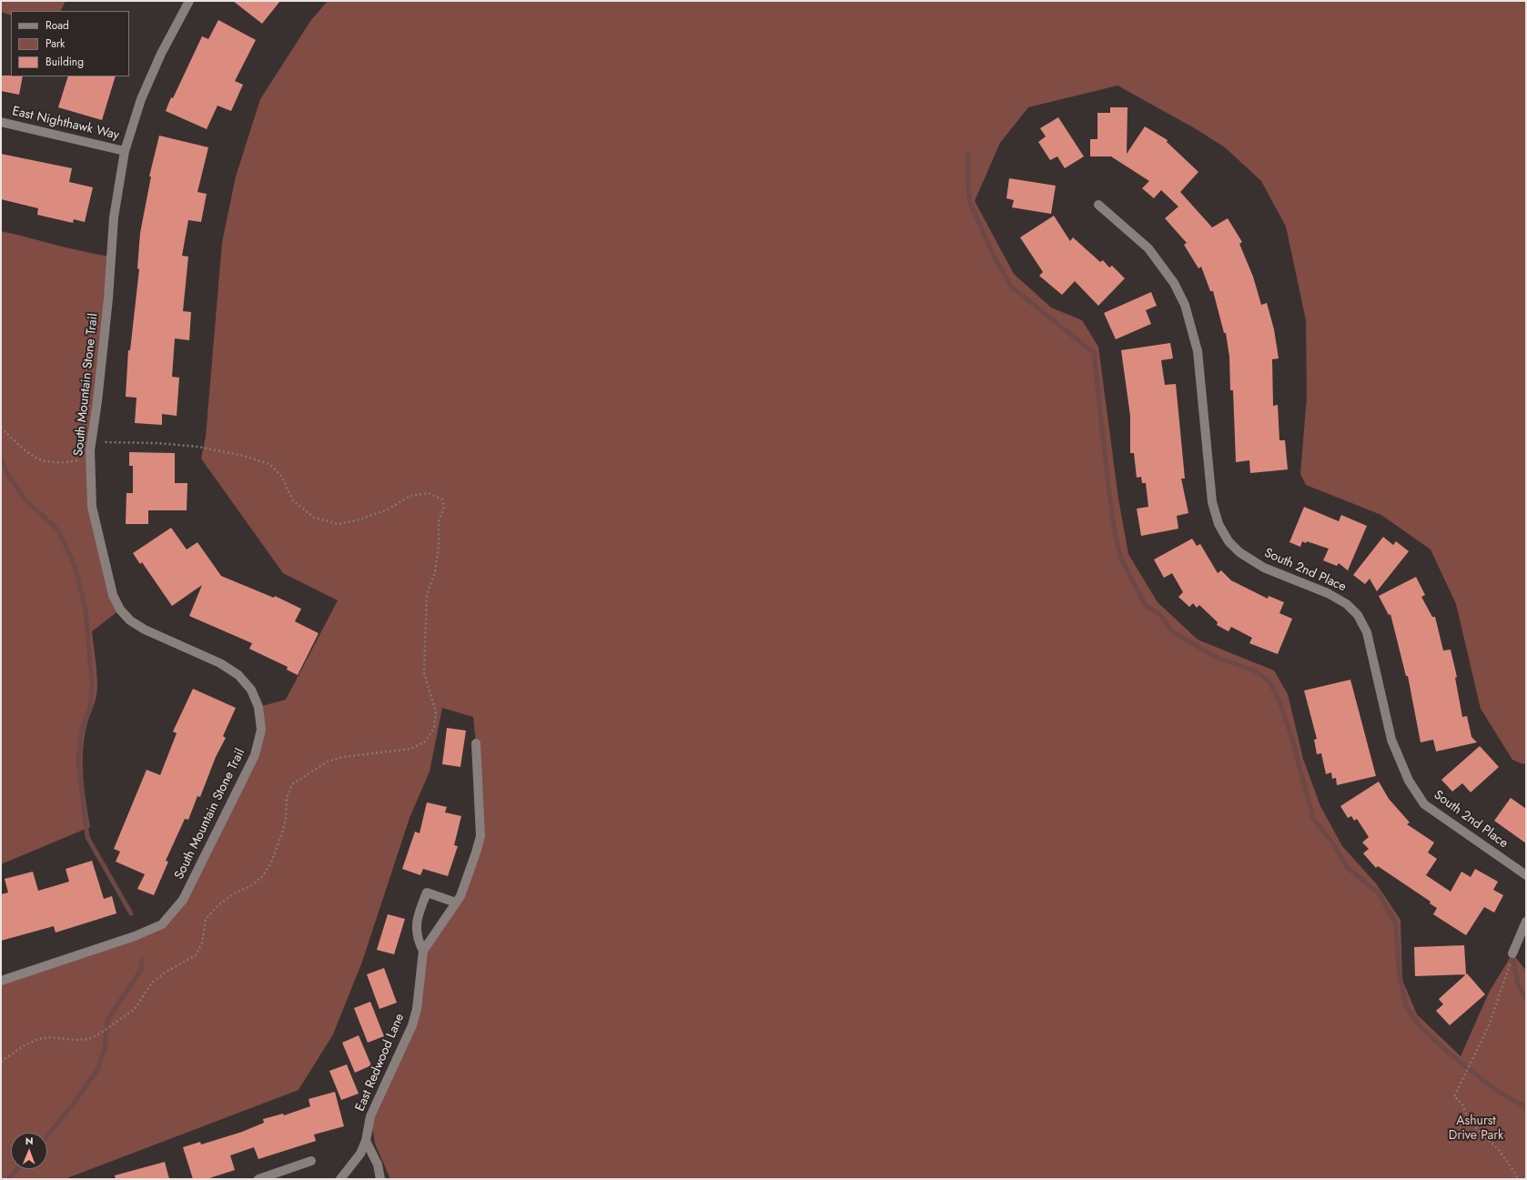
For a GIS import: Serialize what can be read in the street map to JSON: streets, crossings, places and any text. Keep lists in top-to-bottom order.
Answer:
{
  "streets": {
    "street": [
      "East Nighthawk Way",
      "South Mountain Stone Trail",
      "South 2nd Place",
      "East Redwood Lane"
    ]
  },
  "crossings": [
    ["East Nighthawk Way", "South Mountain Stone Trail"]
  ],
  "parks": ["Ashurst Drive Park"],
  "legend": ["Road", "Park", "Building"],
  "north": "top"
}
